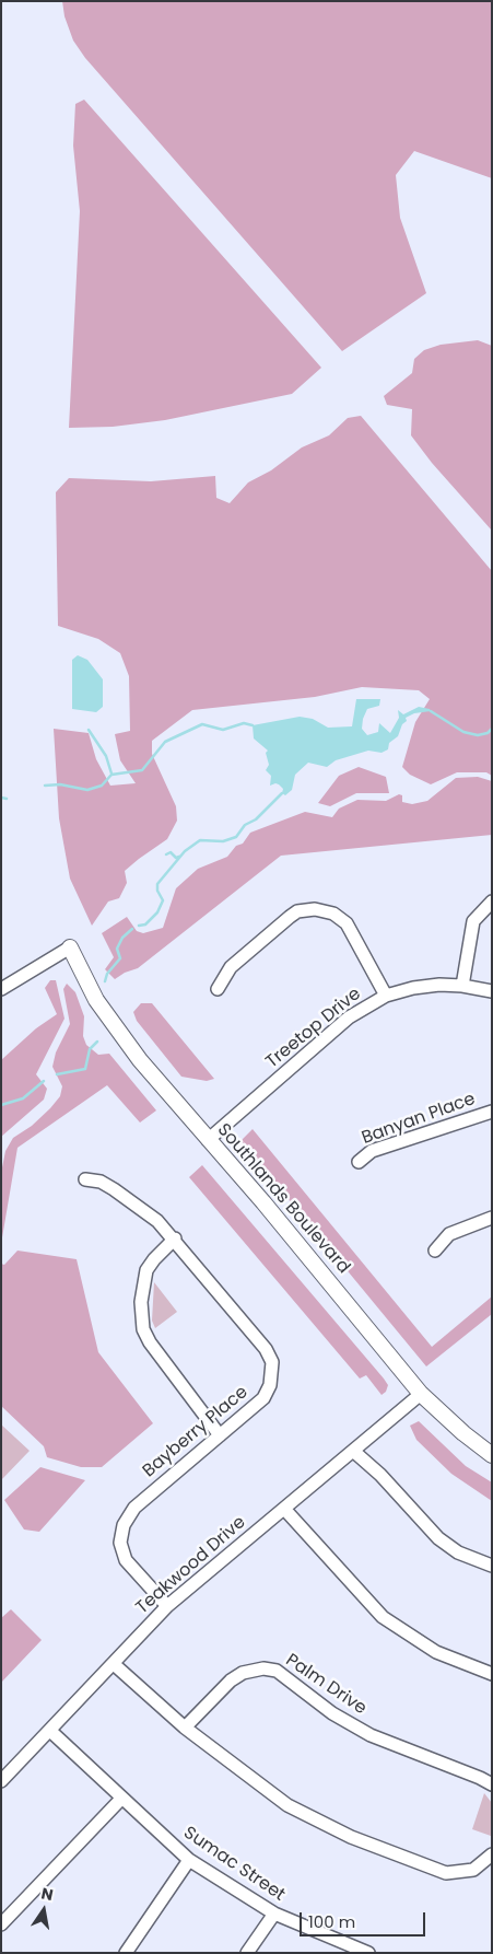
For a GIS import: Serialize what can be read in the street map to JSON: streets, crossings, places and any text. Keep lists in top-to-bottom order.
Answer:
{
  "streets": {
    "main road": ["Southlands Boulevard"],
    "street": [
      "Treetop Drive",
      "Banyan Place",
      "Bayberry Place",
      "Teakwood Drive",
      "Palm Drive",
      "Sumac Street"
    ]
  },
  "crossings": [
    ["Treetop Drive", "Southlands Boulevard"],
    ["Southlands Boulevard", "Teakwood Drive"],
    ["Bayberry Place", "Teakwood Drive"],
    ["Teakwood Drive", "Sumac Street"]
  ],
  "scale_bar": "100 m",
  "north": "top"
}
